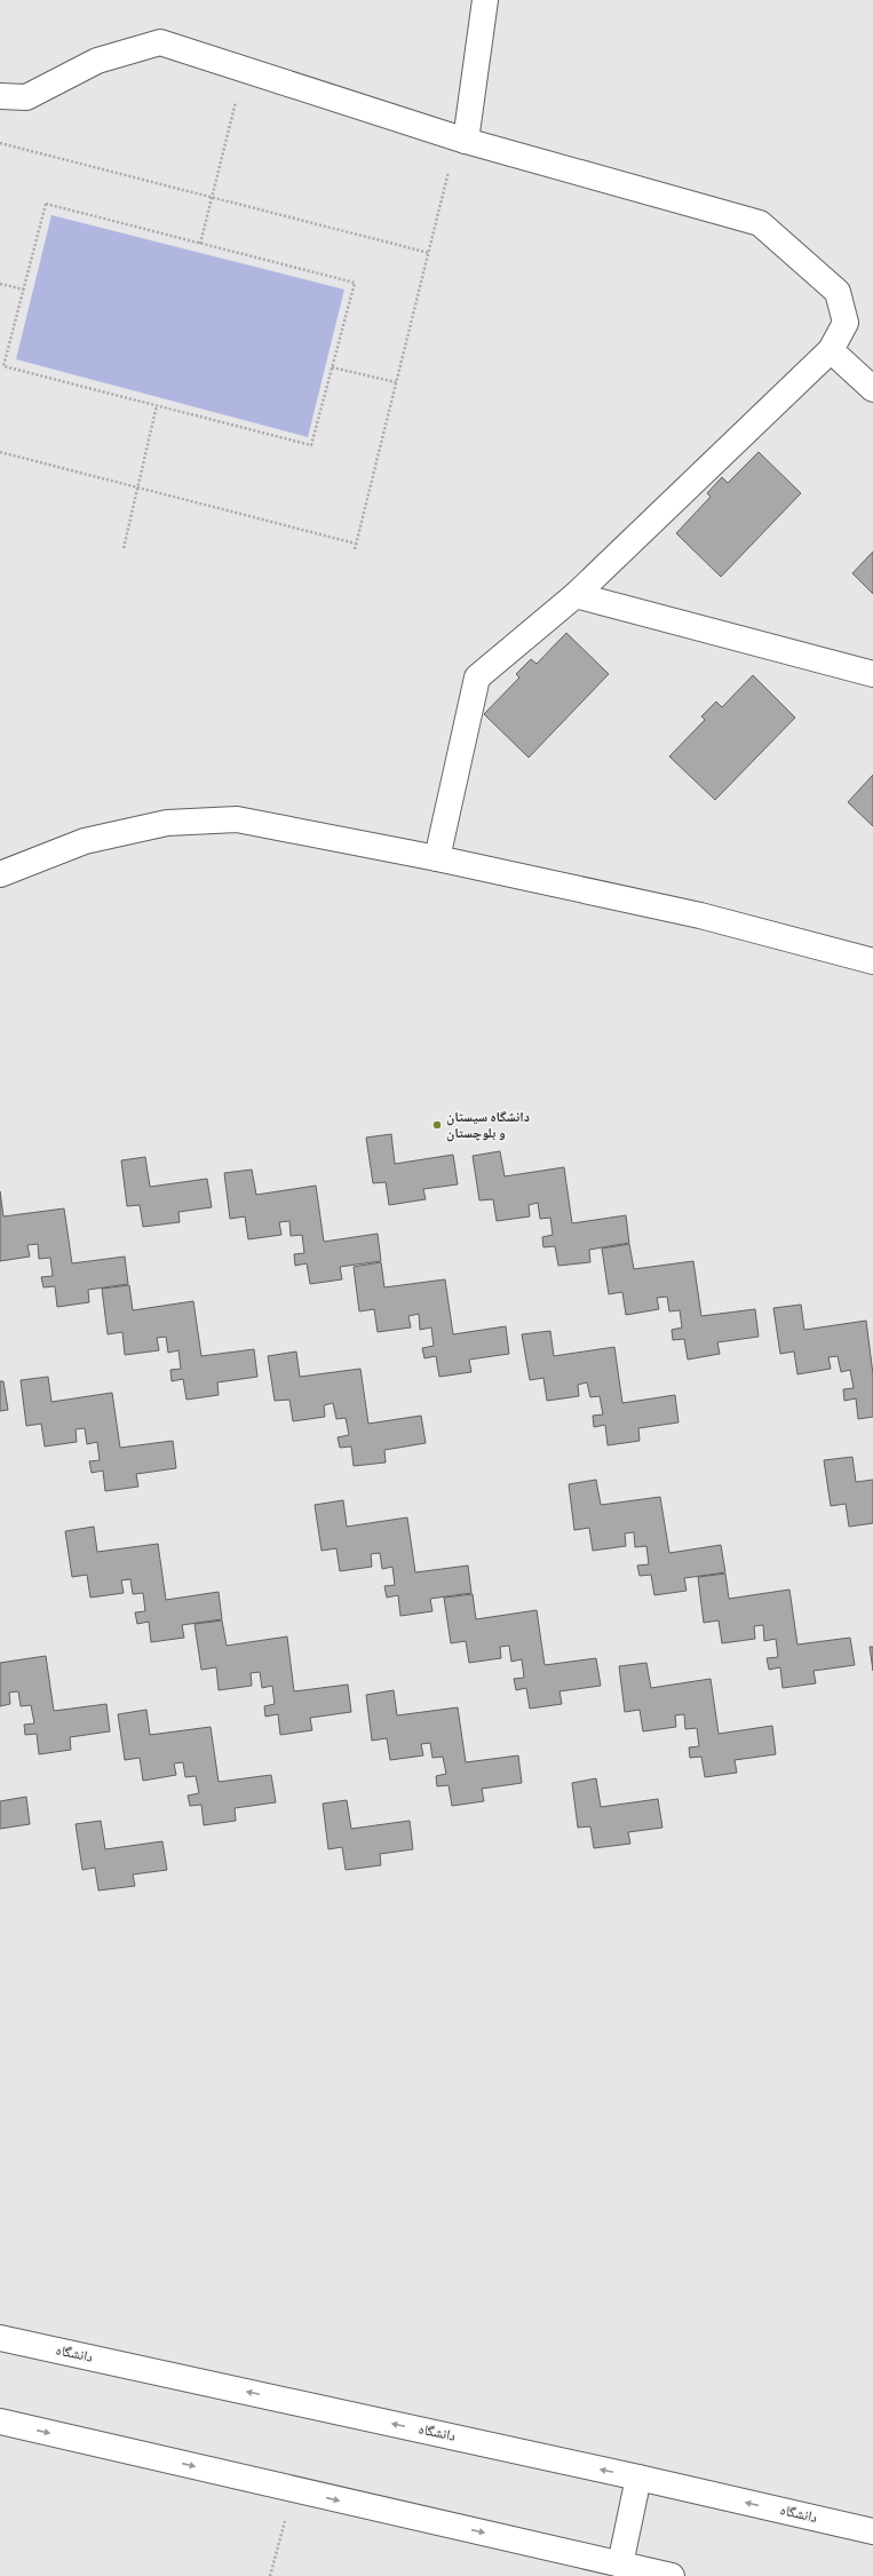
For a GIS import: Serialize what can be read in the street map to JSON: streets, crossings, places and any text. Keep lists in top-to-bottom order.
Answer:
{
  "streets": {
    "street": ["دانشگاه"]
  },
  "places": ["دانشگاه سیستان و بلوچستان"]
}
